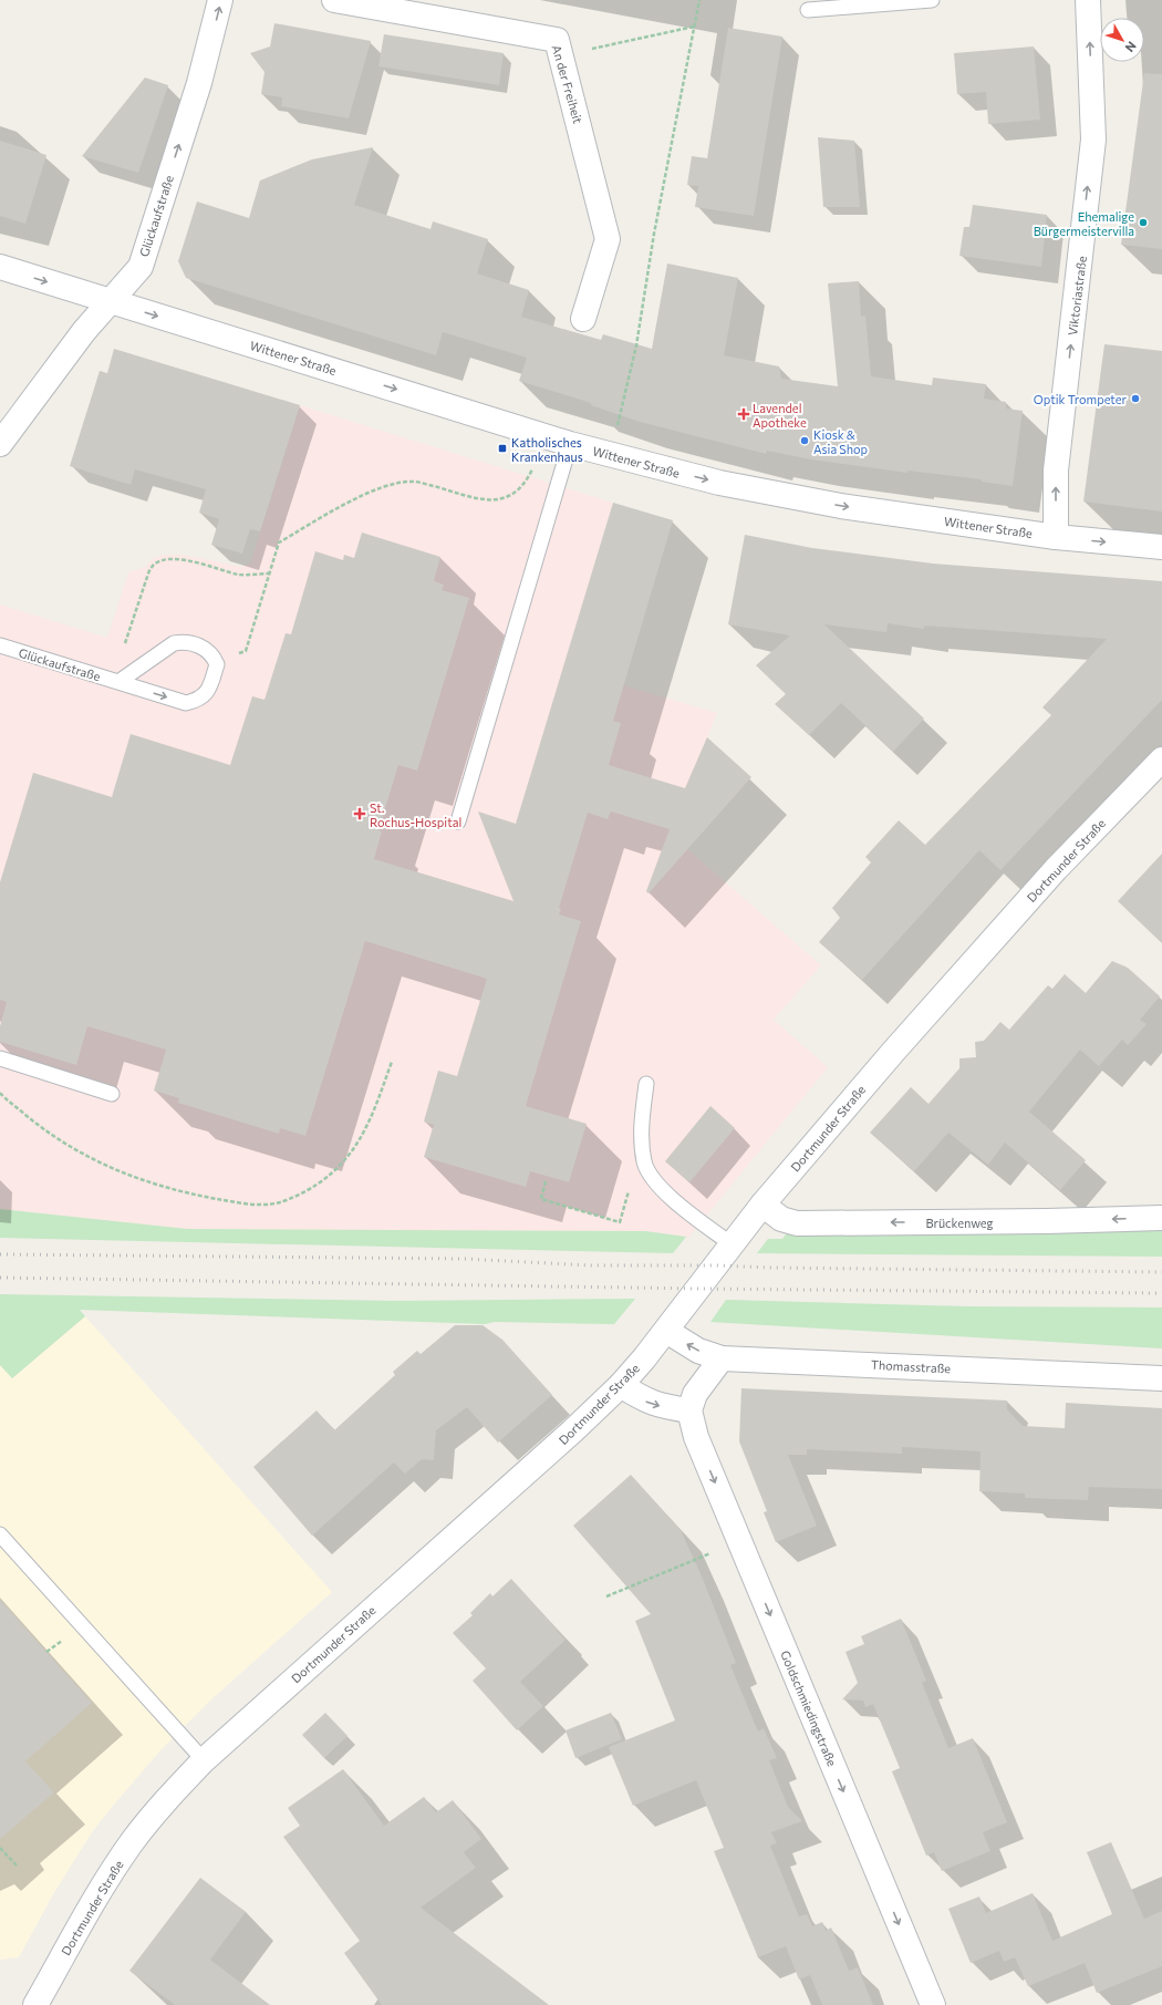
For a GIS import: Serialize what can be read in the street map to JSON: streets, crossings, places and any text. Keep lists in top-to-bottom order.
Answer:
{
  "streets": {
    "street": [
      "An der Freiheit",
      "Glückaufstraße",
      "Viktoriastraße",
      "Wittener Straße",
      "Dortmunder Straße",
      "Brückenweg",
      "Thomasstraße",
      "Goldschmiedingstraße"
    ]
  },
  "crossings": [
    ["Glückaufstraße", "Wittener Straße"],
    ["Viktoriastraße", "Wittener Straße"],
    ["Dortmunder Straße", "Brückenweg"],
    ["Dortmunder Straße", "Thomasstraße"]
  ],
  "one_way": [
    "Glückaufstraße",
    "Viktoriastraße",
    "Wittener Straße",
    "Brückenweg",
    "Goldschmiedingstraße"
  ],
  "places": {
    "other": ["Ehemalige Bürgermeistervilla", "Optik Trompeter", "Kiosk & Asia Shop"],
    "health": ["Lavendel Apotheke", "St. Rochus-Hospital"],
    "transit": ["Katholisches Krankenhaus"]
  },
  "north": "bottom right"
}
